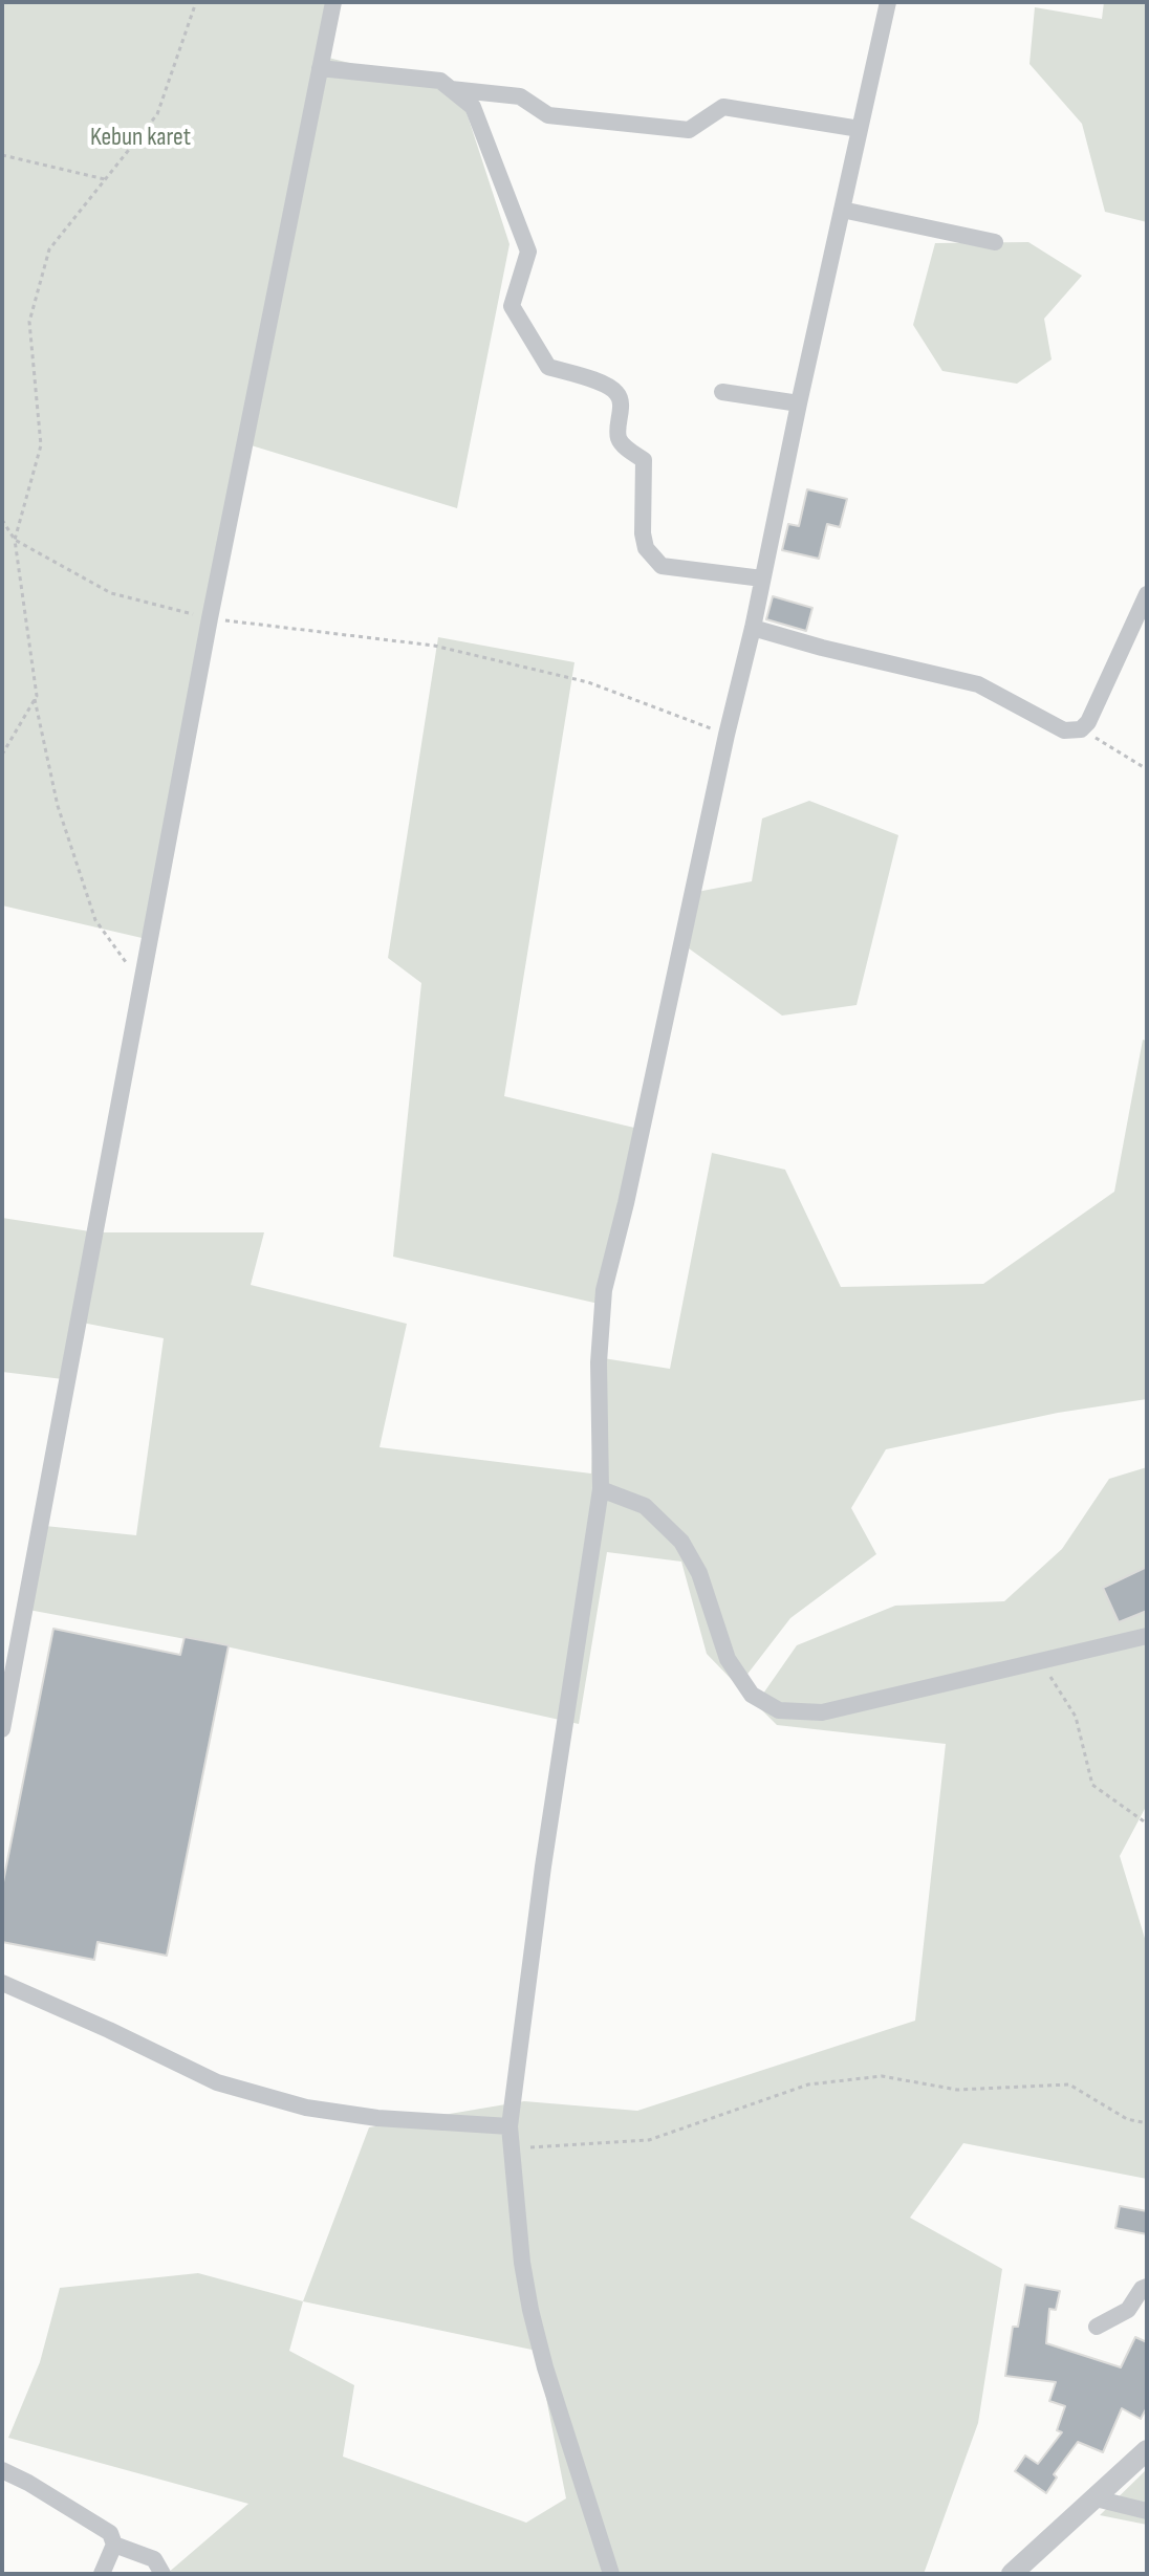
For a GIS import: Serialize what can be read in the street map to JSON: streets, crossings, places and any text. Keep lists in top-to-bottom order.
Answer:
{
  "parks": ["Kebun karet"]
}
